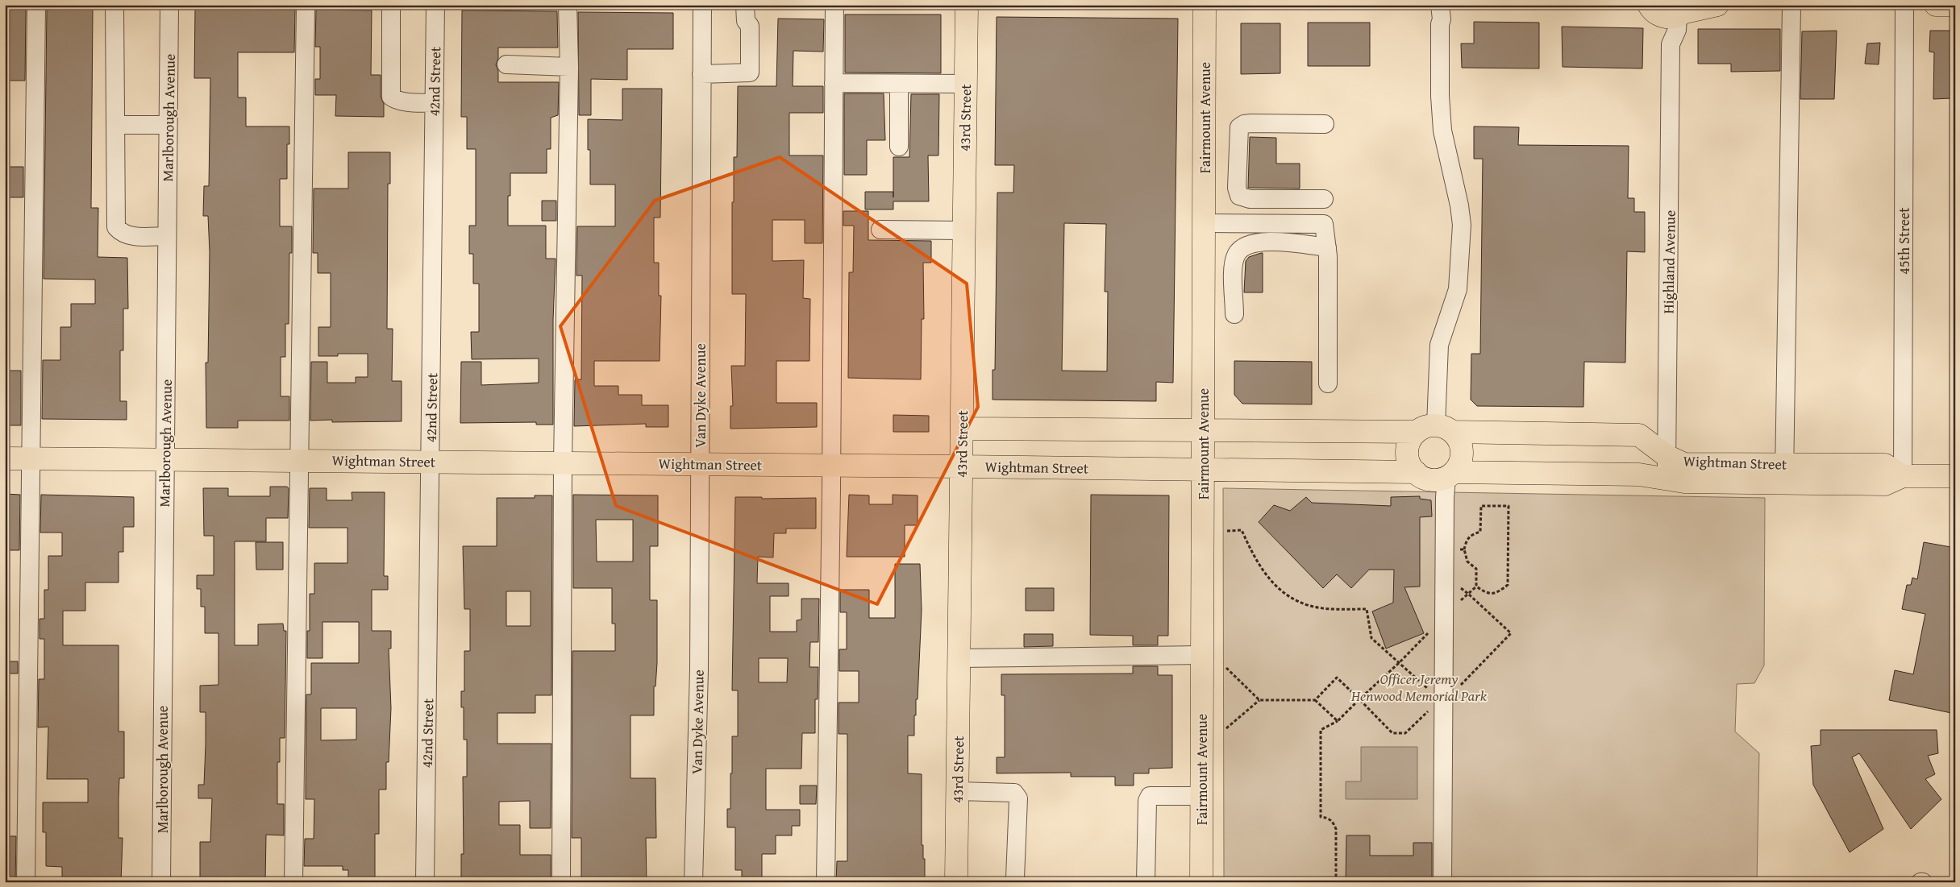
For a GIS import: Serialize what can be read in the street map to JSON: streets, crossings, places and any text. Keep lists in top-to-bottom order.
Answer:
{
  "streets": {
    "main road": ["43rd Street", "Fairmount Avenue", "Wightman Street"],
    "street": [
      "42nd Street",
      "Marlborough Avenue",
      "45th Street",
      "Highland Avenue",
      "Van Dyke Avenue"
    ]
  },
  "crossings": [
    ["42nd Street", "Wightman Street"],
    ["Marlborough Avenue", "Wightman Street"],
    ["43rd Street", "Wightman Street"],
    ["Fairmount Avenue", "Wightman Street"],
    ["45th Street", "Wightman Street"],
    ["Highland Avenue", "Wightman Street"],
    ["Van Dyke Avenue", "Wightman Street"]
  ],
  "parks": ["Officer Jeremy Henwood Memorial Park"]
}
